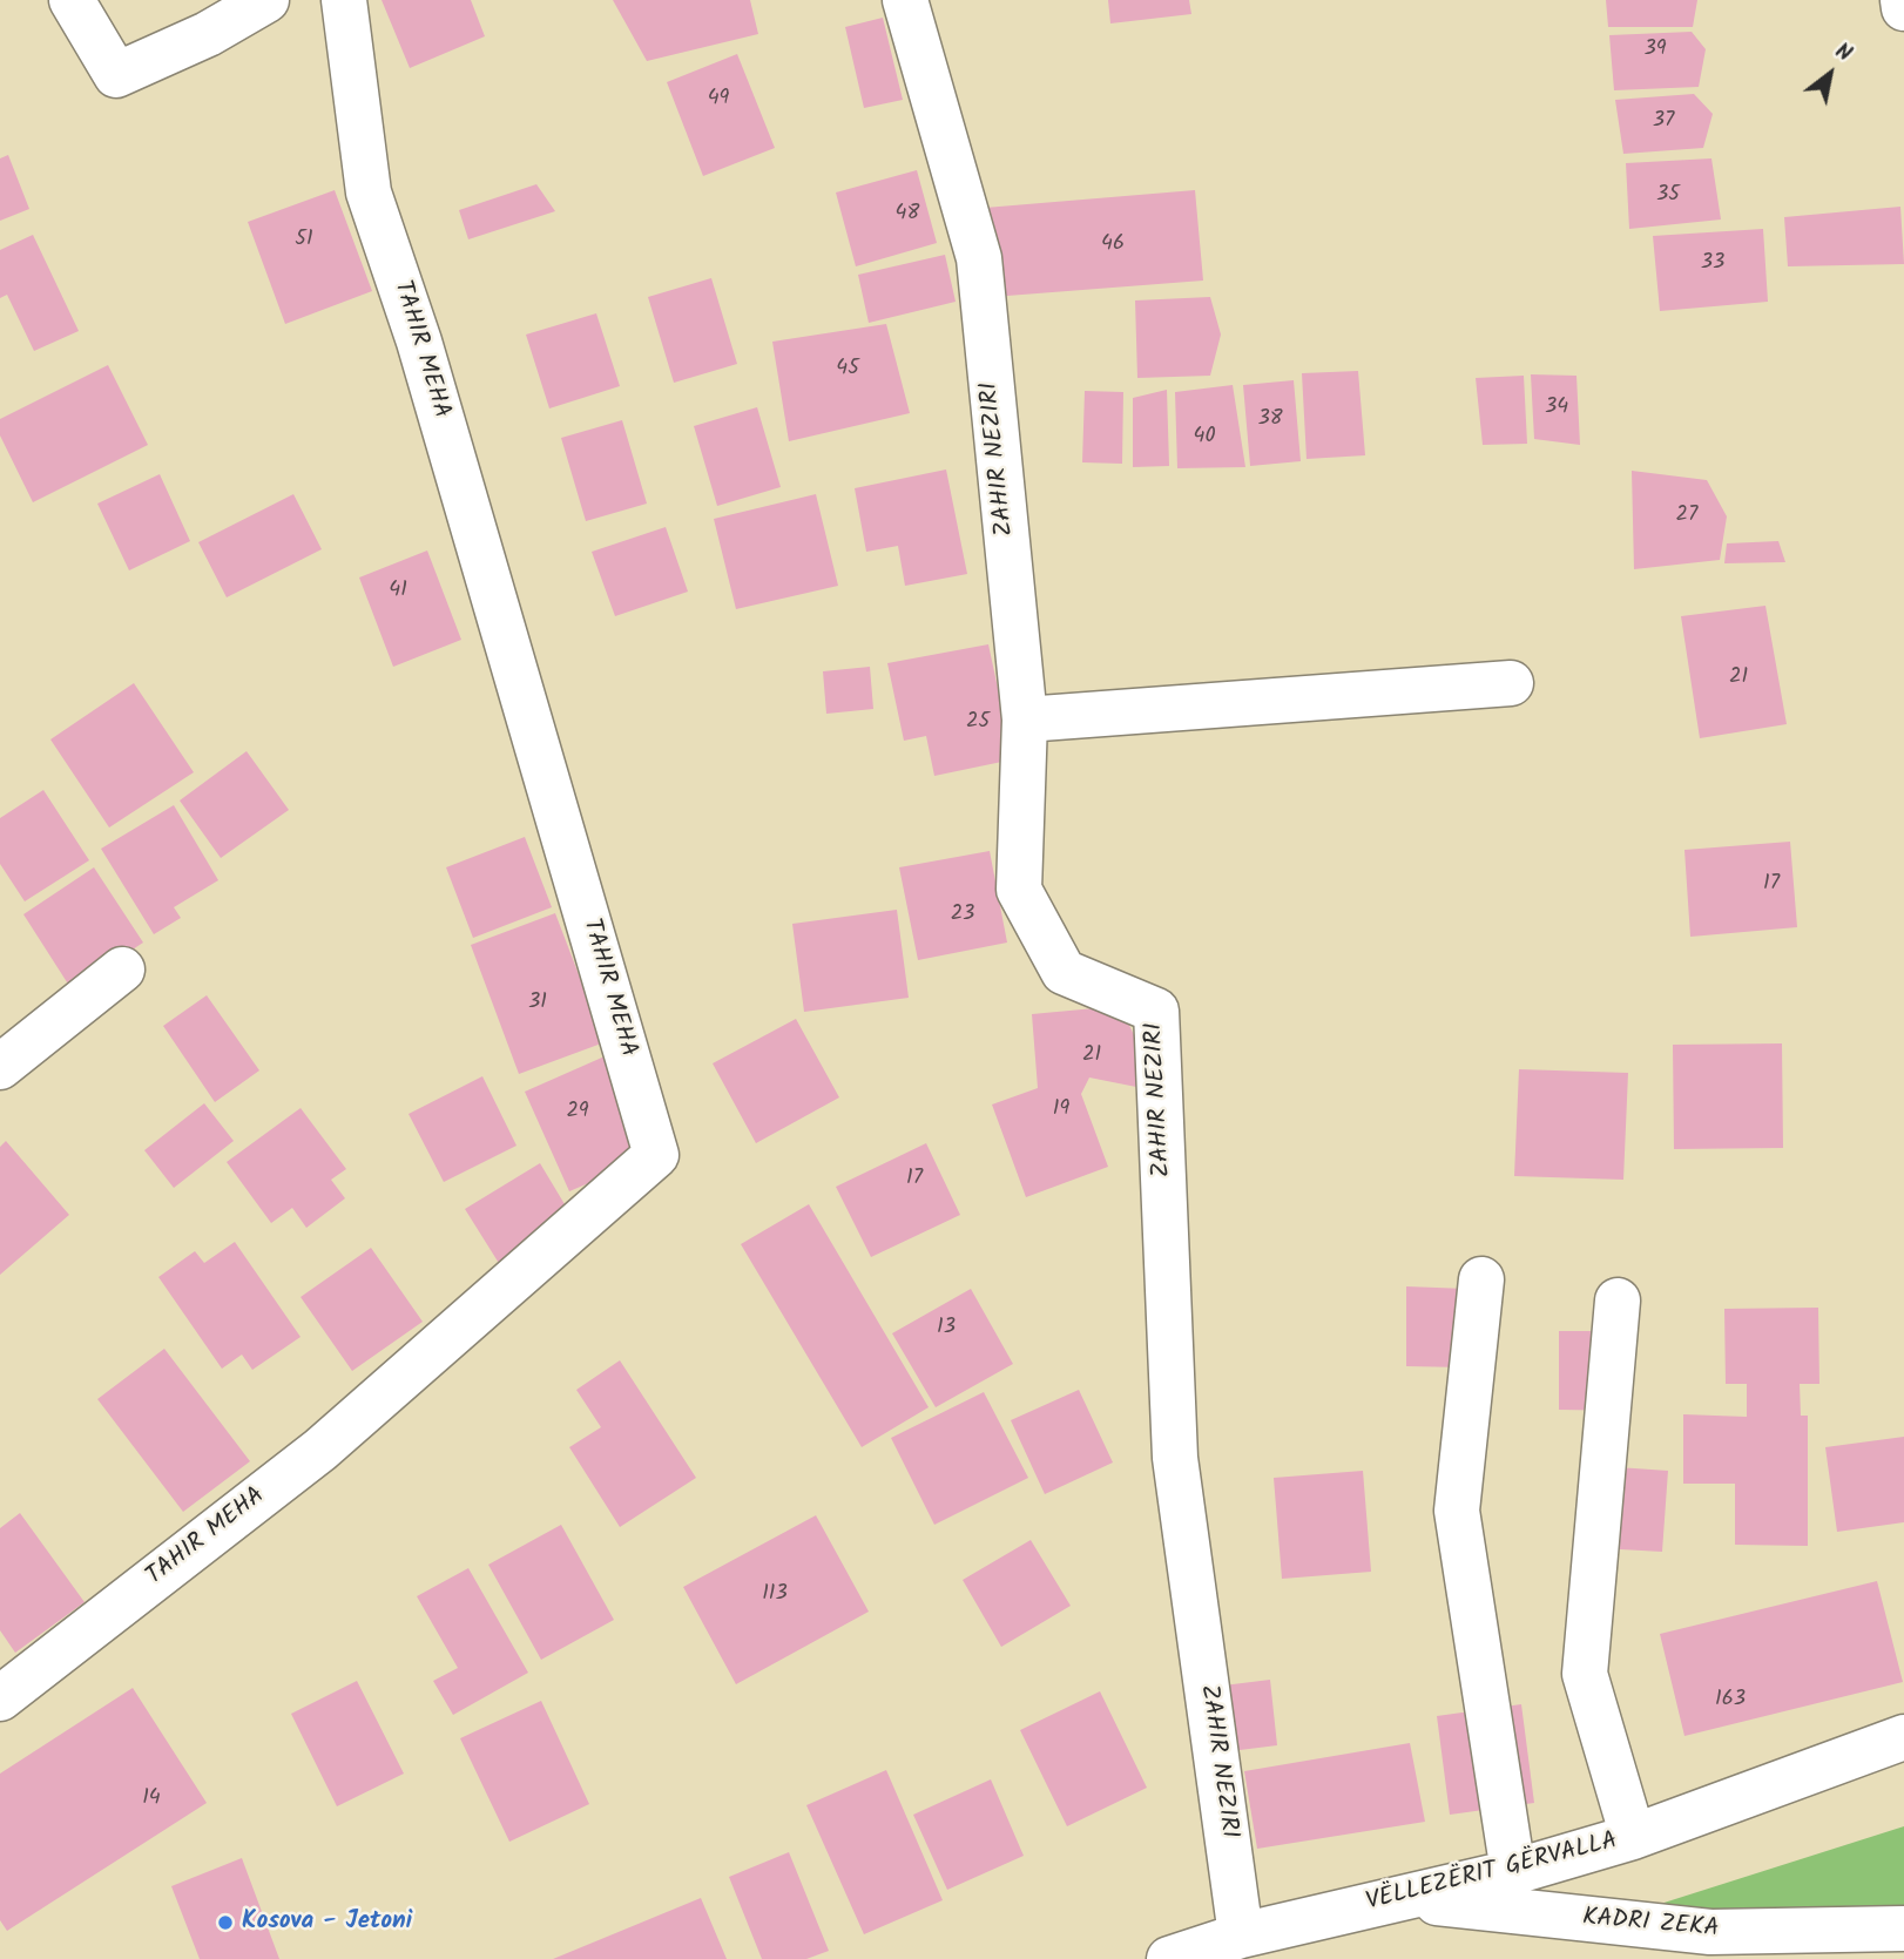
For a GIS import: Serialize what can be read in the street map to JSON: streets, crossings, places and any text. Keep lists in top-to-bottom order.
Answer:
{
  "streets": {
    "street": [
      "TAHIR MEHA",
      "ZAHIR NEZIRI",
      "VËLLEZËRIT GËRVALLA",
      "KADRI ZEKA"
    ]
  },
  "crossings": [
    ["ZAHIR NEZIRI", "VËLLEZËRIT GËRVALLA"],
    ["VËLLEZËRIT GËRVALLA", "KADRI ZEKA"]
  ],
  "places": ["Kosova - Jetoni"],
  "house_numbers": [
    "39",
    "49",
    "37",
    "35",
    "48",
    "51",
    "46",
    "33",
    "45",
    "34",
    "38",
    "40",
    "27",
    "41",
    "21",
    "25",
    "17",
    "23",
    "31",
    "21",
    "19",
    "29",
    "17",
    "13",
    "113",
    "163",
    "14"
  ],
  "north": "top right"
}
